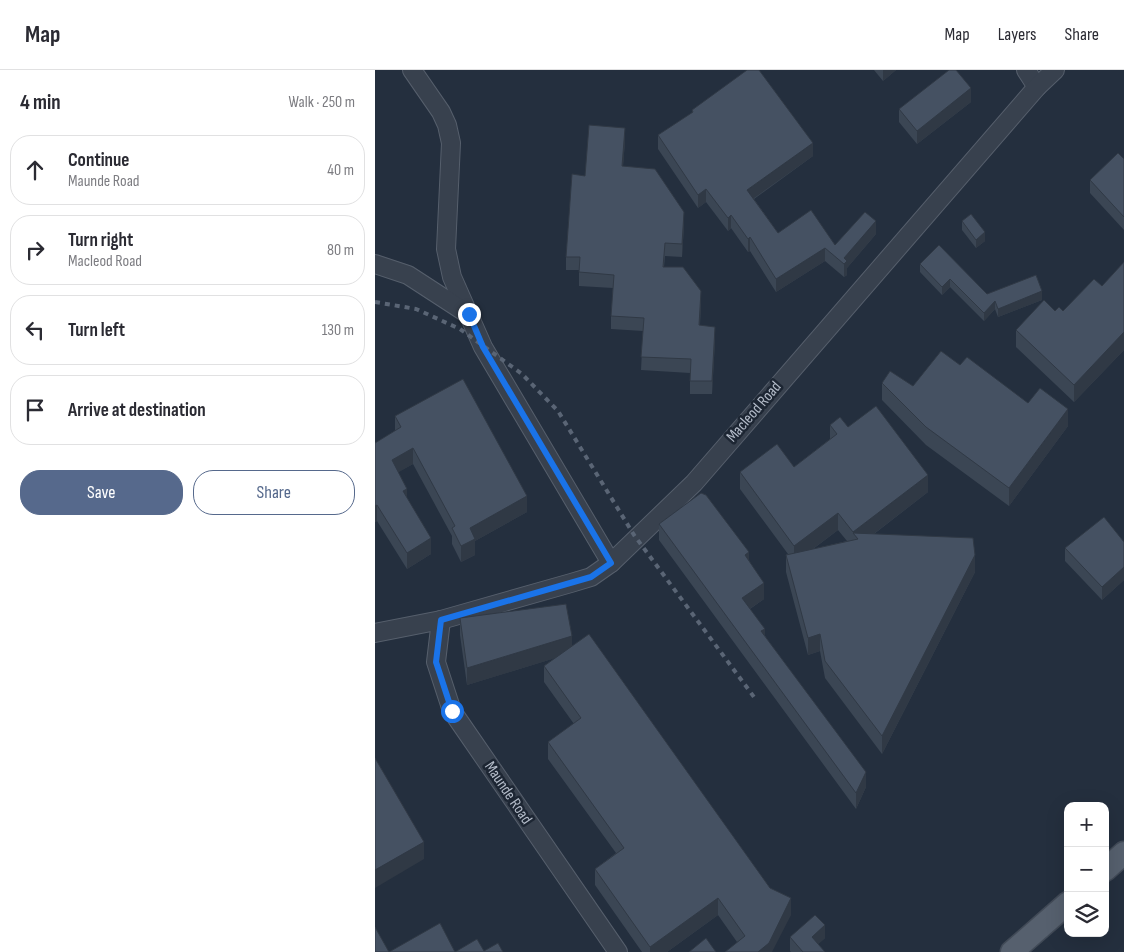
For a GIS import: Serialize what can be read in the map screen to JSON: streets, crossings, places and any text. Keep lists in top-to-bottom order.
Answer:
{
  "streets": {
    "street": ["Macleod Road", "Maunde Road"]
  },
  "crossings": [
    ["Macleod Road", "Maunde Road"]
  ],
  "page": {
    "header": "Map",
    "nav": ["Map", "Layers", "Share"],
    "heading": ["4 min", "Walk · 250 m"],
    "list": [
      ["Continue", "Maunde Road", "40 m"],
      ["Turn right", "Macleod Road", "80 m"],
      ["Turn left", "130 m"],
      "Arrive at destination"
    ],
    "buttons": ["Save", "Share"],
    "map_buttons": ["+", "−"]
  }
}
